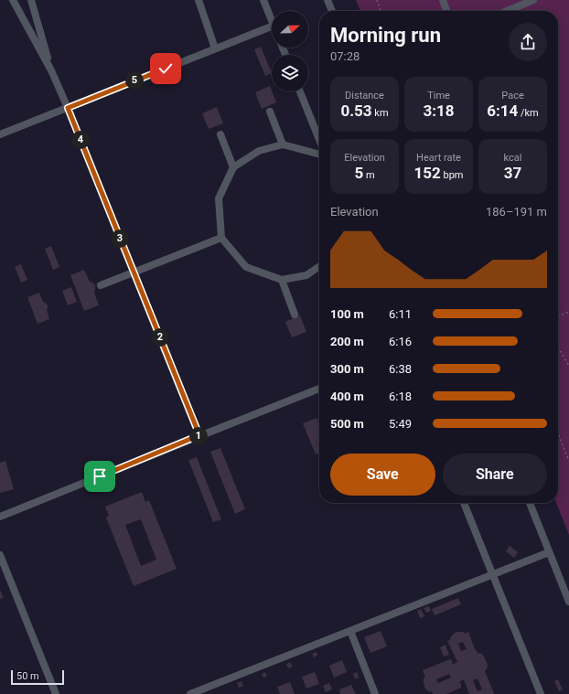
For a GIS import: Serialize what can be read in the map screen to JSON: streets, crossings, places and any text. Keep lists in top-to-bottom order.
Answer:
{
  "scale_bar": "50 m",
  "north": "right",
  "page": {
    "heading": ["Morning run", "07:28"],
    "pins": [
      "5",
      "4",
      "3",
      "2",
      "1"
    ],
    "stats": [
      ["Distance", "0.53 km"],
      ["Time", "3:18"],
      ["Pace", "6:14 /km"],
      ["Elevation", "5 m"],
      ["Heart rate", "152 bpm"],
      ["kcal", "37"]
    ],
    "chart": ["Elevation", "186–191 m"],
    "list": [
      {
        "name": "100 m",
        "note": "6:11"
      },
      {
        "name": "200 m",
        "note": "6:16"
      },
      {
        "name": "300 m",
        "note": "6:38"
      },
      {
        "name": "400 m",
        "note": "6:18"
      },
      {
        "name": "500 m",
        "note": "5:49"
      }
    ],
    "buttons": ["Save", "Share"],
    "scale": "50 m"
  }
}
